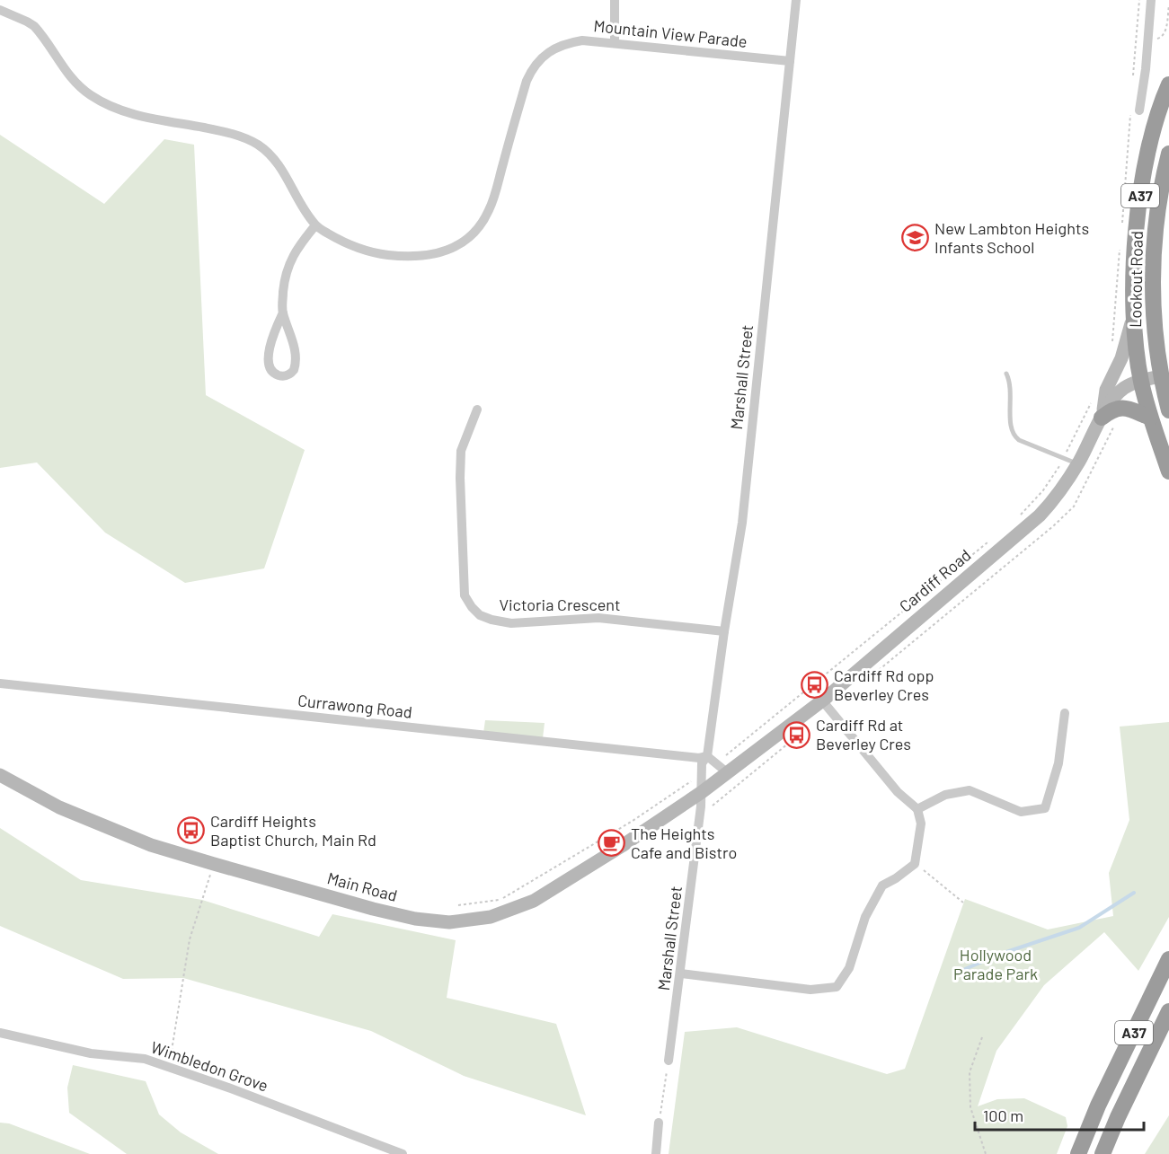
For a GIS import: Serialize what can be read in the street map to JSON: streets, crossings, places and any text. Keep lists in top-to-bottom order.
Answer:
{
  "streets": {
    "highway": ["A37", "Lookout Road"],
    "main road": ["Cardiff Road", "Main Road"],
    "street": [
      "Mountain View Parade",
      "Marshall Street",
      "Victoria Crescent",
      "Currawong Road",
      "Wimbledon Grove"
    ]
  },
  "crossings": [
    ["Mountain View Parade", "Marshall Street"],
    ["A37", "Lookout Road"],
    ["A37", "Cardiff Road"],
    ["Lookout Road", "Cardiff Road"],
    ["Marshall Street", "Cardiff Road"],
    ["Marshall Street", "Victoria Crescent"],
    ["Marshall Street", "Currawong Road"],
    ["Marshall Street", "Main Road"],
    ["Cardiff Road", "Main Road"]
  ],
  "parks": ["Hollywood Parade Park"],
  "places": {
    "school or university": ["New Lambton Heights Infants School"],
    "bus stop": ["Cardiff Rd opp Beverley Cres", "Cardiff Rd at Beverley Cres", "Cardiff Heights Baptist Church, Main Rd"],
    "cafe": ["The Heights Cafe and Bistro"]
  },
  "scale_bar": "100 m"
}
